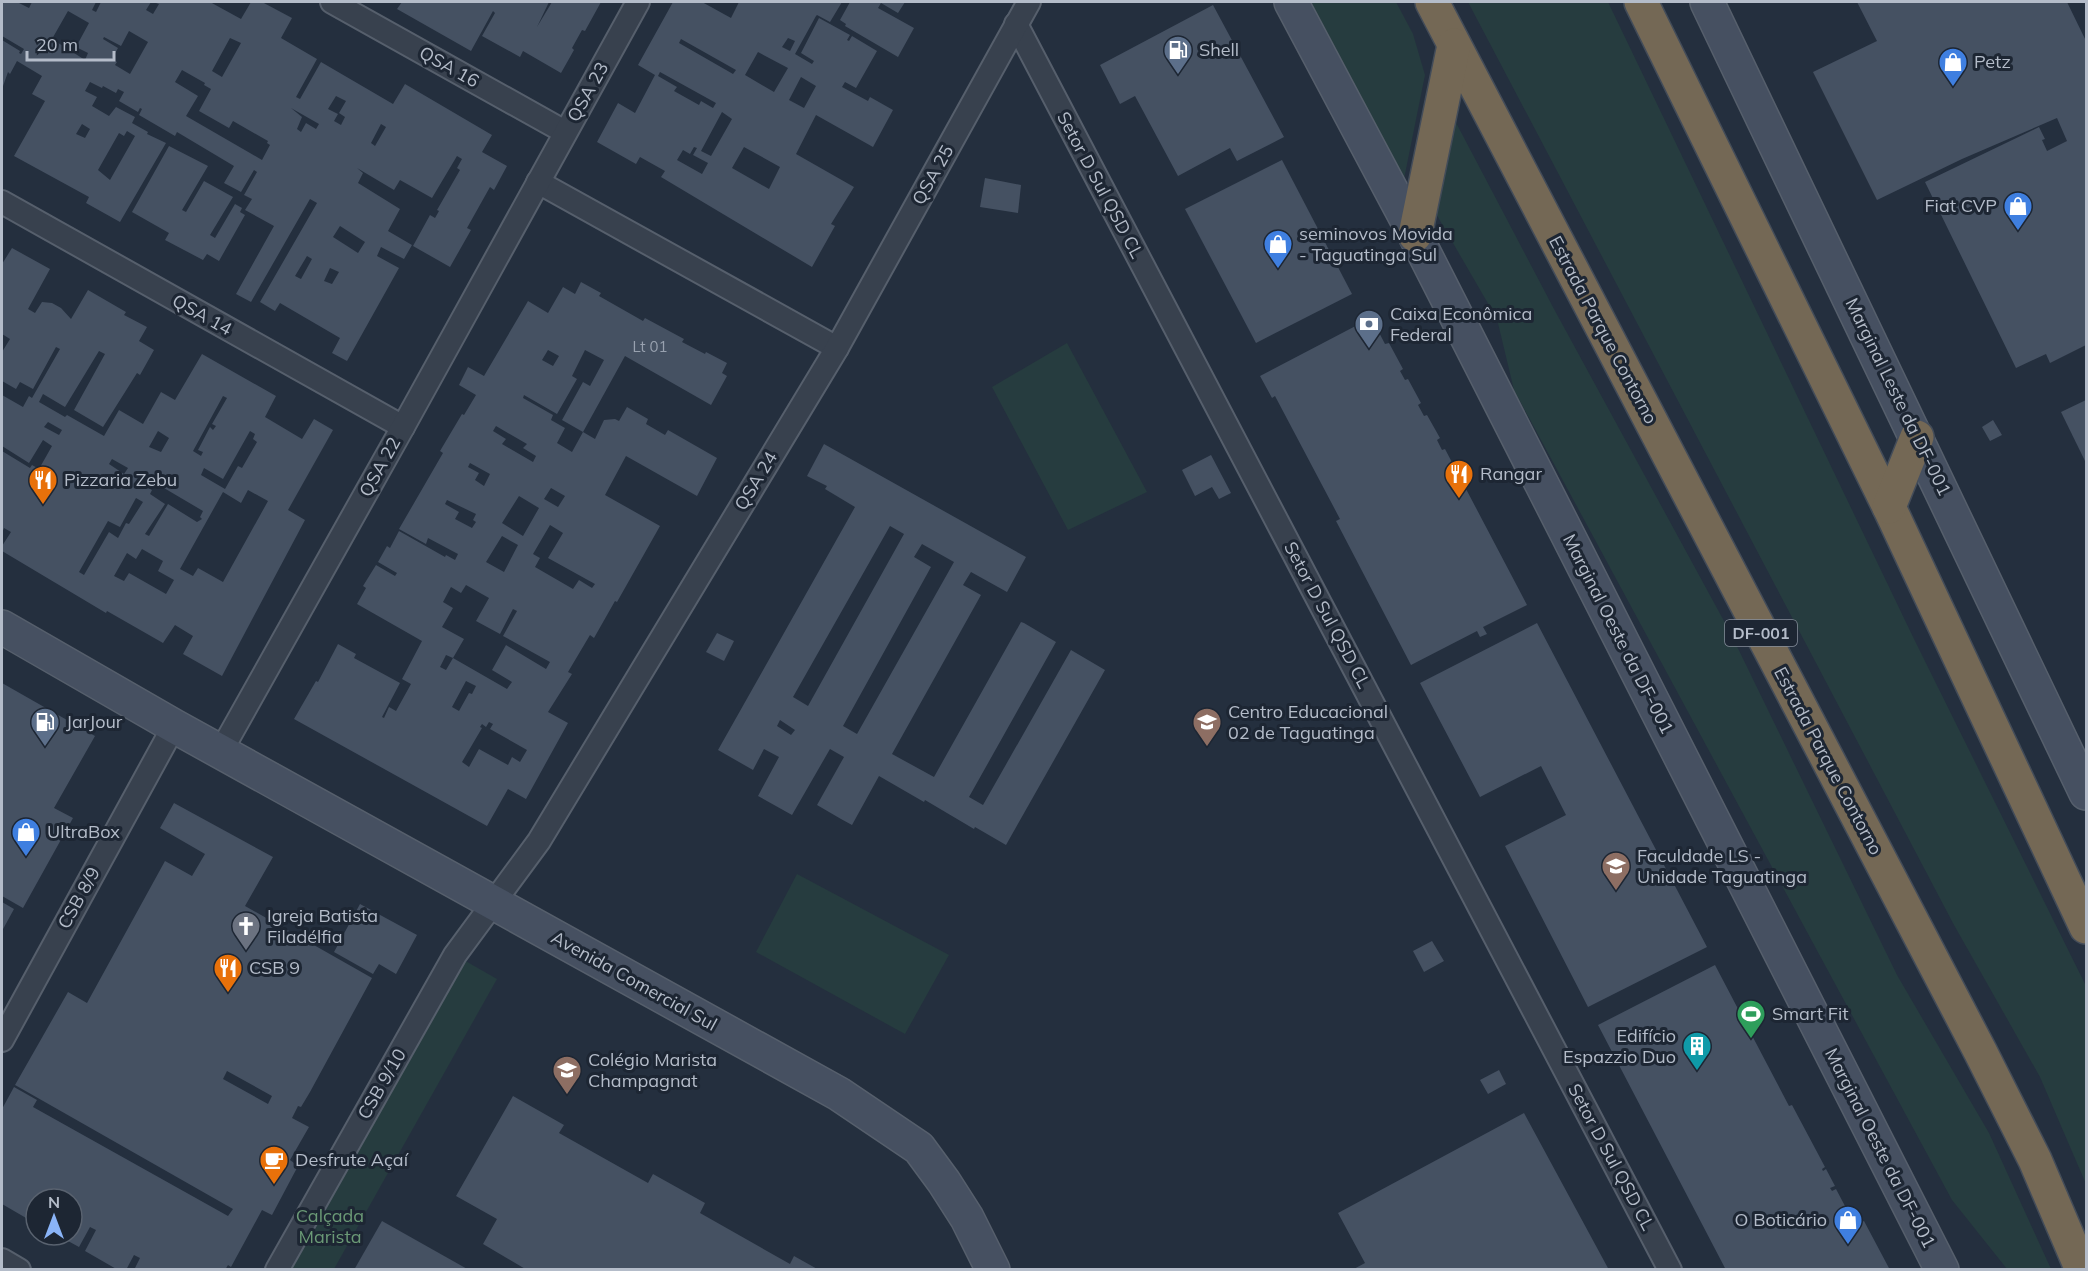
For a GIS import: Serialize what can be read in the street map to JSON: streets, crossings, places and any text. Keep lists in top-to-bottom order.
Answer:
{
  "streets": {
    "highway": ["Estrada Parque Contorno", "DF-001"],
    "main road": ["Marginal Leste da DF-001", "Marginal Oeste da DF-001", "Avenida Comercial Sul"],
    "street": [
      "QSA 16",
      "QSA 23",
      "QSA 25",
      "Setor D Sul QSD CL",
      "QSA 14",
      "QSA 22",
      "QSA 24",
      "CSB 8/9",
      "CSB 9/10"
    ]
  },
  "crossings": [
    ["QSA 16", "QSA 23"],
    ["QSA 23", "QSA 22"],
    ["QSA 25", "Setor D Sul QSD CL"],
    ["QSA 25", "QSA 24"],
    ["QSA 14", "QSA 22"],
    ["QSA 22", "Avenida Comercial Sul"],
    ["QSA 24", "Avenida Comercial Sul"],
    ["QSA 24", "CSB 9/10"],
    ["CSB 8/9", "Avenida Comercial Sul"],
    ["Avenida Comercial Sul", "CSB 9/10"]
  ],
  "parks": ["Calçada Marista"],
  "places": {
    "fuel station": ["Shell", "JarJour"],
    "shop": [
      "Petz",
      "Fiat CVP",
      "seminovos Movida - Taguatinga Sul",
      "UltraBox",
      "O Boticário"
    ],
    "bank": ["Caixa Econômica Federal"],
    "restaurant": ["Rangar", "Pizzaria Zebu", "CSB 9"],
    "school or university": ["Centro Educacional 02 de Taguatinga", "Faculdade LS - Unidade Taguatinga", "Colégio Marista Champagnat"],
    "church": ["Igreja Batista Filadélfia"],
    "sports": ["Smart Fit"],
    "building": ["Edifício Espazzio Duo"],
    "cafe": ["Desfrute Açaí"]
  },
  "house_numbers": ["Lt 01"],
  "scale_bar": "20 m",
  "north": "top"
}
